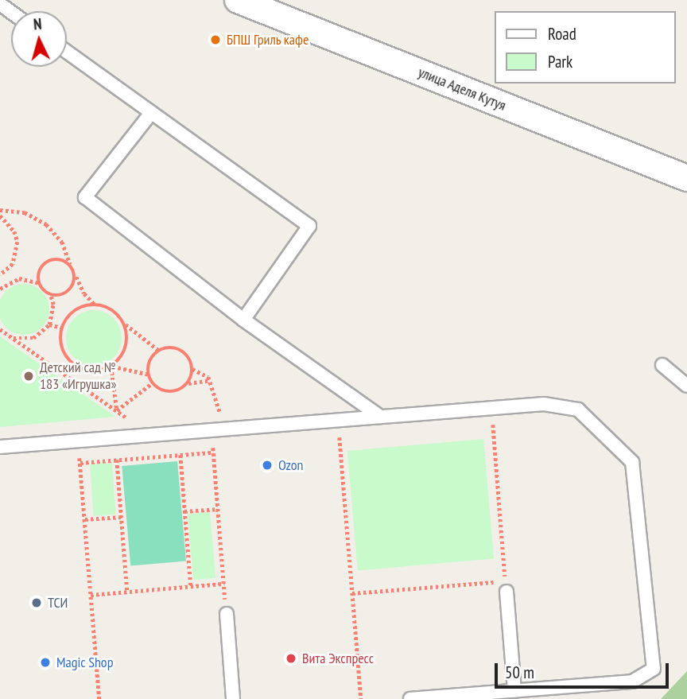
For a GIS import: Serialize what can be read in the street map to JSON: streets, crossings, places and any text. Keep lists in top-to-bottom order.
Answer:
{
  "streets": {
    "street": ["улица Аделя Кутуя"]
  },
  "places": [
    "БПШ Гриль кафе",
    "Детский сад № 183 «Игрушка»",
    "Ozon",
    "ТСИ",
    "Вита Экспресс",
    "Magic Shop"
  ],
  "legend": ["Road", "Park"],
  "scale_bar": "50 m",
  "north": "top"
}
